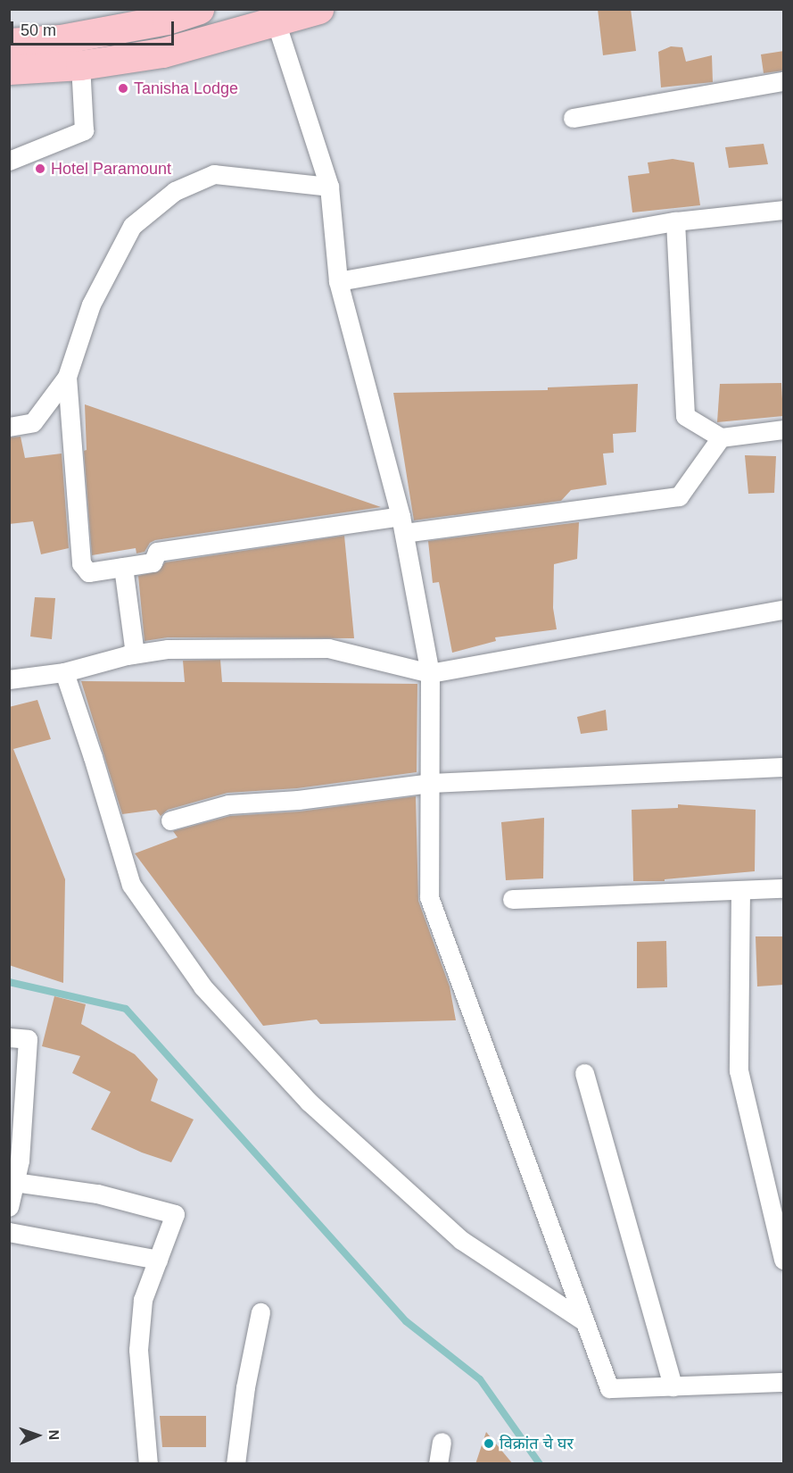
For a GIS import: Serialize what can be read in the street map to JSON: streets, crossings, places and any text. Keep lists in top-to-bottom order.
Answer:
{
  "places": ["Tanisha Lodge", "Hotel Paramount", "विक्रांत चे घर"],
  "scale_bar": "50 m",
  "north": "right"
}
